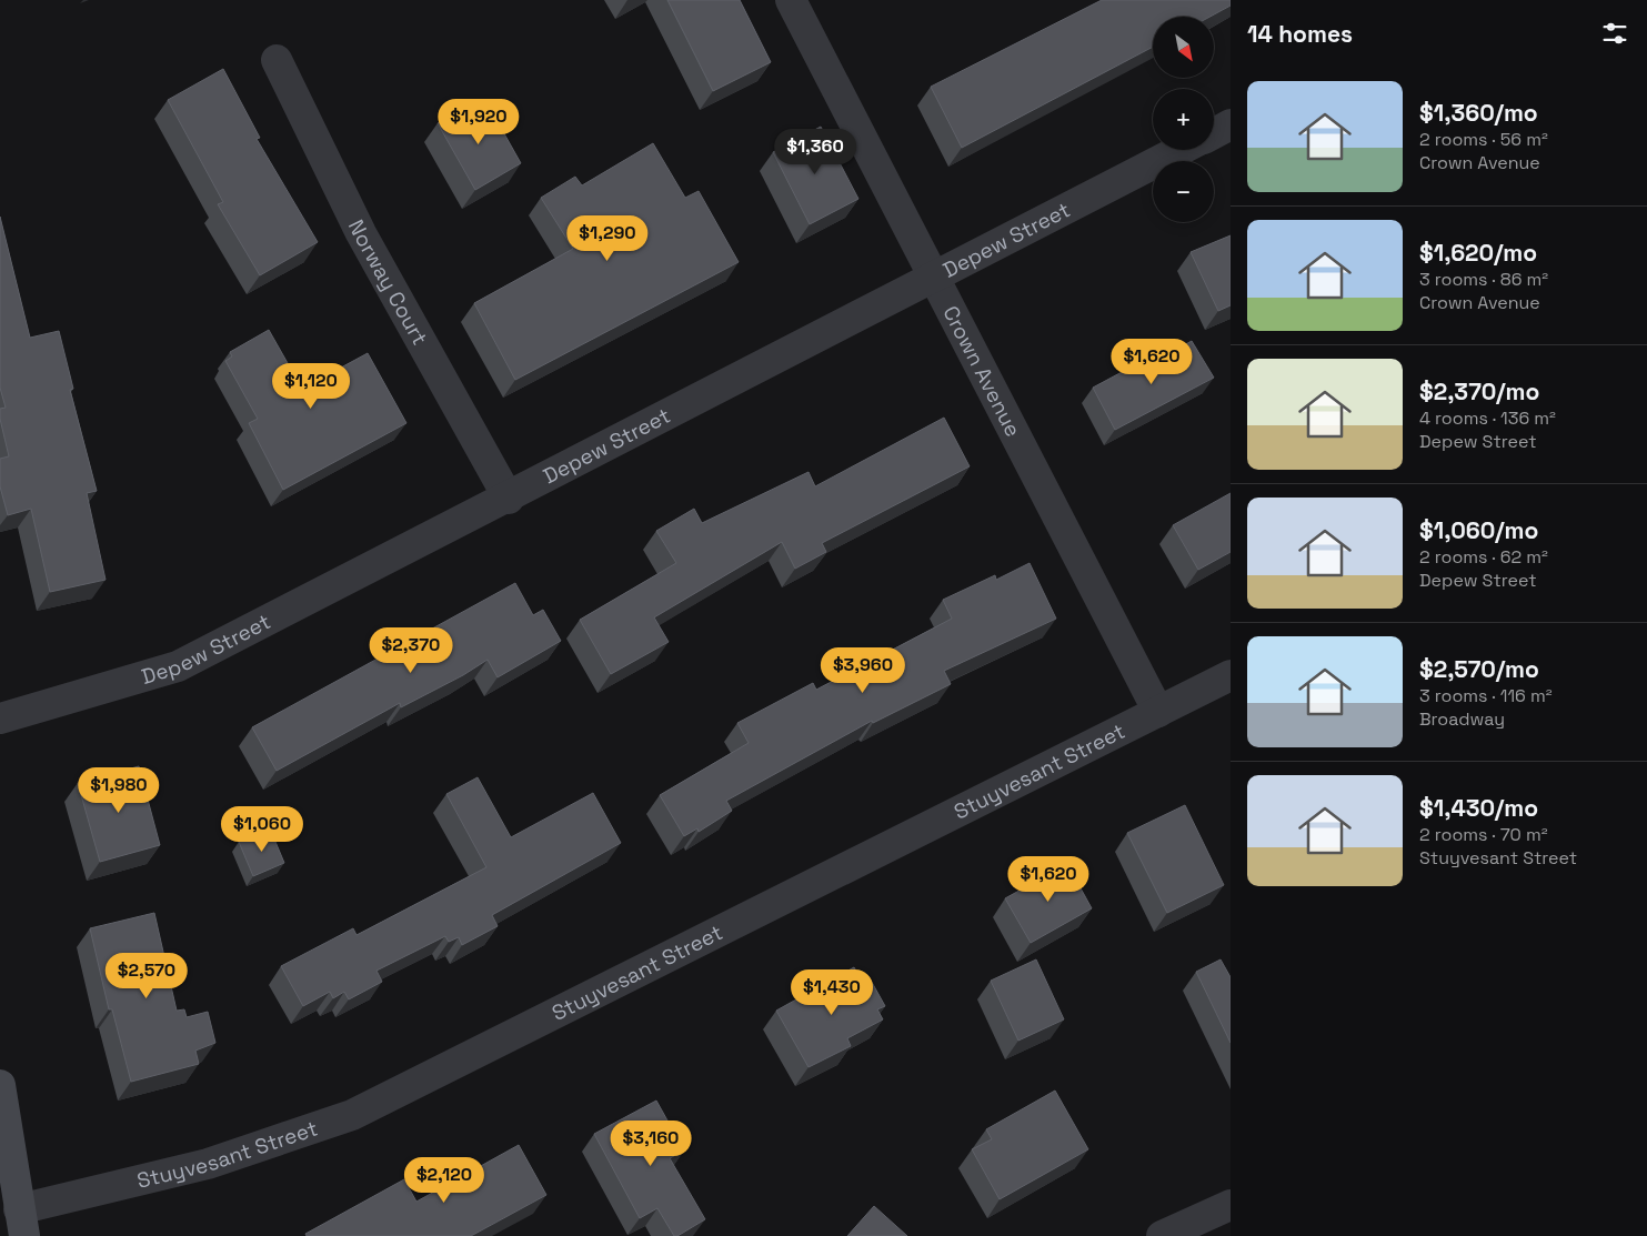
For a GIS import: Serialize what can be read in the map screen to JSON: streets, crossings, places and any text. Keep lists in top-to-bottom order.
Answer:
{
  "streets": {
    "street": [
      "Depew Street",
      "Norway Court",
      "Crown Avenue",
      "Stuyvesant Street"
    ]
  },
  "crossings": [
    ["Depew Street", "Norway Court"],
    ["Depew Street", "Crown Avenue"],
    ["Crown Avenue", "Stuyvesant Street"]
  ],
  "north": "bottom right",
  "page": {
    "heading": "14 homes",
    "map_buttons": ["+", "−"],
    "list": [
      {
        "name": "$1,360/mo",
        "note": "2 rooms · 56 m² · Crown Avenue"
      },
      {
        "name": "$1,620/mo",
        "note": "3 rooms · 86 m² · Crown Avenue"
      },
      {
        "name": "$2,370/mo",
        "note": "4 rooms · 136 m² · Depew Street"
      },
      {
        "name": "$1,060/mo",
        "note": "2 rooms · 62 m² · Depew Street"
      },
      {
        "name": "$2,570/mo",
        "note": "3 rooms · 116 m² · Broadway"
      },
      {
        "name": "$1,430/mo",
        "note": "2 rooms · 70 m² · Stuyvesant Street"
      }
    ],
    "price": [
      "$1,920",
      "$1,360",
      "$1,290",
      "$1,620",
      "$1,120",
      "$2,370",
      "$3,960",
      "$1,980",
      "$1,060",
      "$1,620",
      "$2,570",
      "$1,430",
      "$3,160",
      "$2,120"
    ]
  }
}
